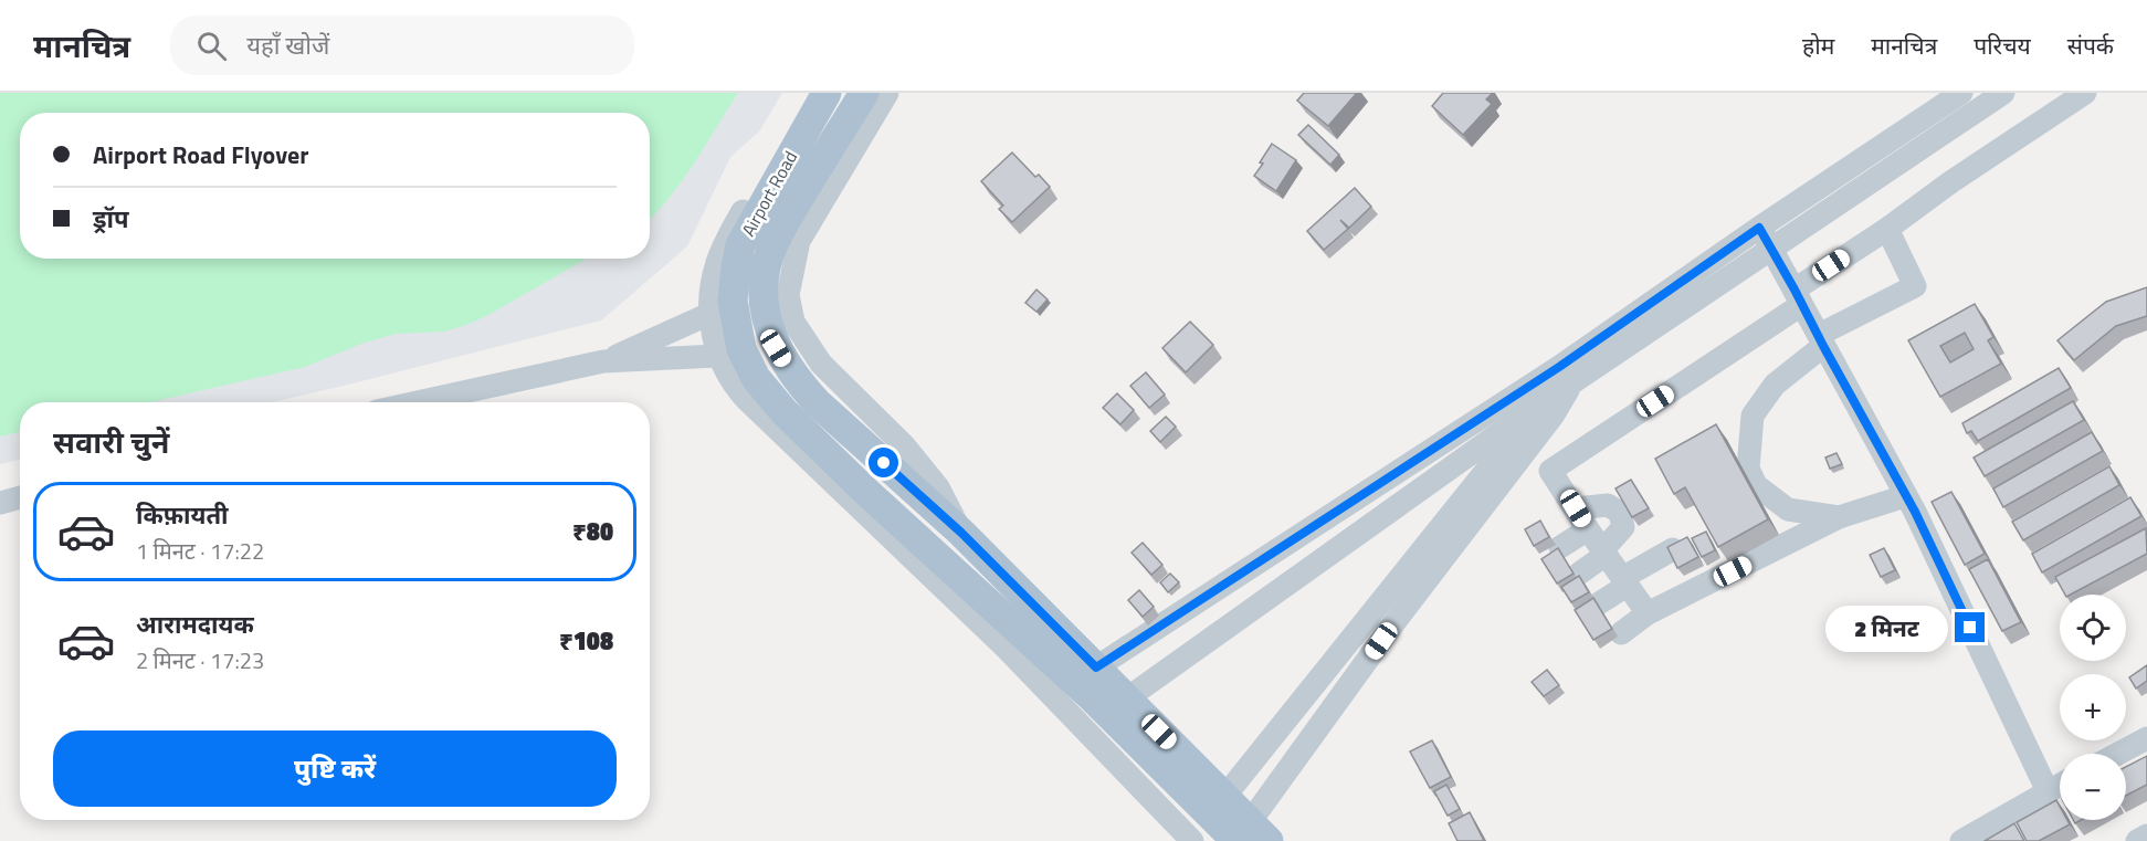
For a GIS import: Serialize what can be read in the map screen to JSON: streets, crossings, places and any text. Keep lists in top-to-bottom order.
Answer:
{
  "streets": {
    "main road": ["Airport Road"]
  },
  "page": {
    "header": "मानचित्र",
    "search": "यहाँ खोजें",
    "nav": [
      "होम",
      "मानचित्र",
      "परिचय",
      "संपर्क"
    ],
    "banner": ["Airport Road Flyover", "ड्रॉप"],
    "heading": "सवारी चुनें",
    "list": [
      {
        "name": "किफ़ायती",
        "note": "1 मिनट · 17:22",
        "value": "₹80"
      },
      {
        "name": "आरामदायक",
        "note": "2 मिनट · 17:23",
        "value": "₹108"
      }
    ],
    "map_buttons": ["+", "−"],
    "bubble": "2 मिनट",
    "buttons": "पुष्टि करें"
  }
}
